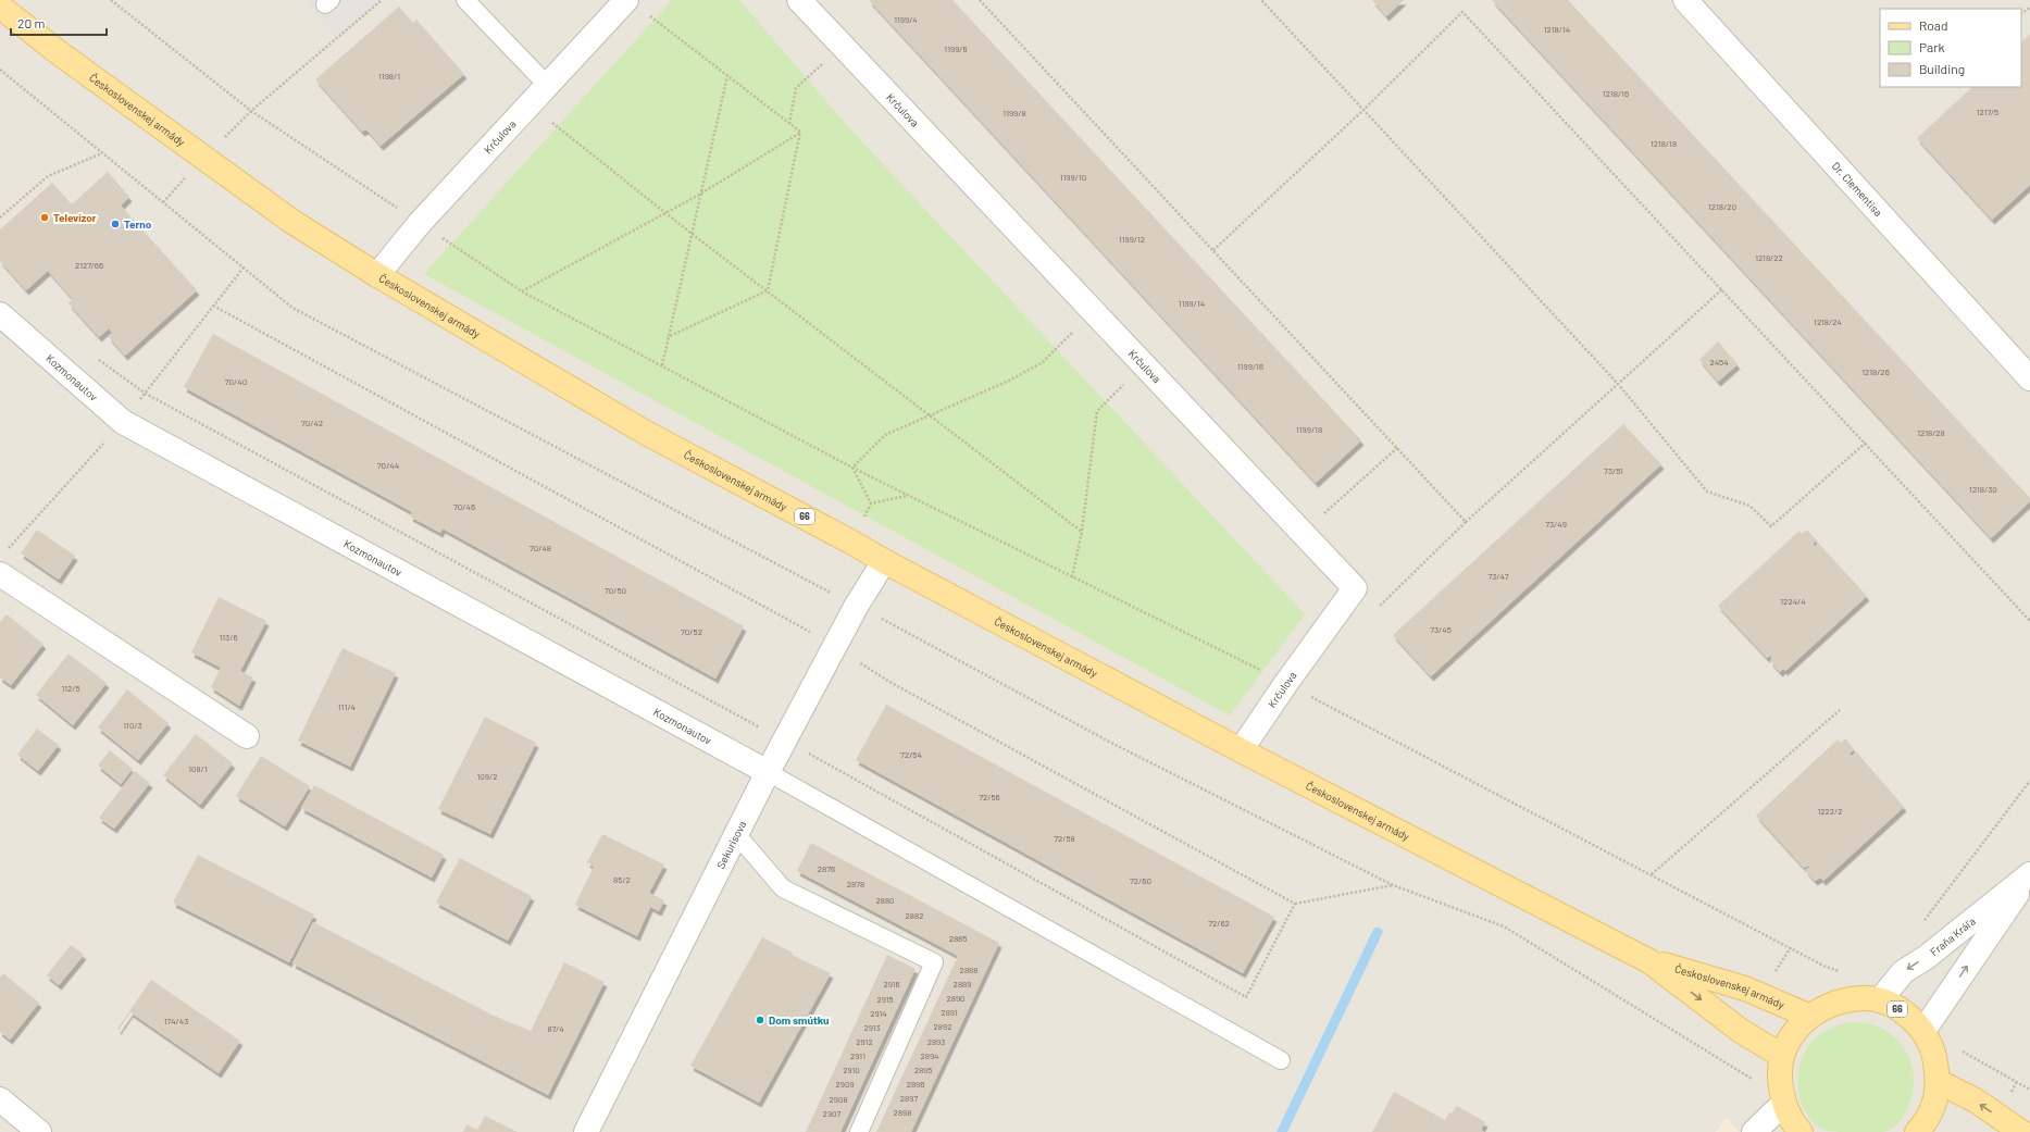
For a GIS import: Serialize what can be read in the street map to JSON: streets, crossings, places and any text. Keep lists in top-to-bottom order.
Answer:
{
  "streets": {
    "main road": ["Československej armády", "66"],
    "street": [
      "Krčulova",
      "Dr. Clementisa",
      "Kozmonautov",
      "Sekurisova",
      "Fraňa Kráľa"
    ]
  },
  "crossings": [
    ["Československej armády", "Krčulova"],
    ["Československej armády", "66"],
    ["Československej armády", "Sekurisova"],
    ["Kozmonautov", "Sekurisova"],
    ["66", "Fraňa Kráľa"]
  ],
  "places": ["Televízor", "Terno", "Dom smútku"],
  "house_numbers": [
    "1199/4",
    "1218/14",
    "1199/6",
    "1198/1",
    "1218/16",
    "1217/5",
    "1199/8",
    "1218/18",
    "1199/10",
    "1218/20",
    "1199/12",
    "1218/22",
    "2127/66",
    "1199/14",
    "1218/24",
    "2454",
    "1199/16",
    "1218/26",
    "70/40",
    "70/42",
    "1199/18",
    "1218/28",
    "70/44",
    "73/51",
    "1218/30",
    "70/46",
    "73/49",
    "70/48",
    "73/47",
    "70/50",
    "1224/4",
    "73/45",
    "70/52",
    "113/6",
    "112/5",
    "111/4",
    "110/3",
    "72/54",
    "108/1",
    "109/2",
    "72/56",
    "1222/2",
    "72/58",
    "2876",
    "85/2",
    "72/60",
    "2878",
    "2880",
    "2882",
    "72/62",
    "2885",
    "2888",
    "2916",
    "2889",
    "2890",
    "2915",
    "2891",
    "2914",
    "174/43",
    "2892",
    "2913",
    "87/4",
    "2912",
    "2893",
    "2911",
    "2894",
    "2910",
    "2895",
    "2909",
    "2896",
    "2897",
    "2908",
    "2898",
    "2907"
  ],
  "legend": ["Road", "Park", "Building"],
  "scale_bar": "20 m"
}
